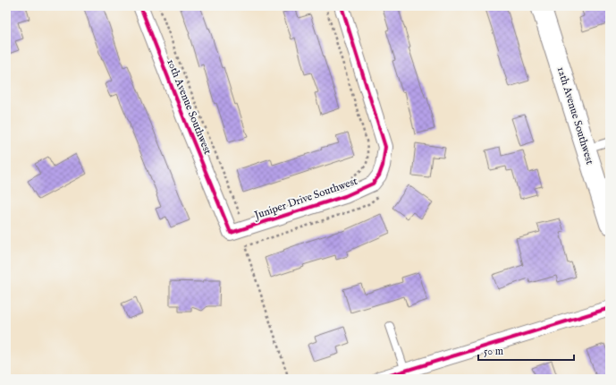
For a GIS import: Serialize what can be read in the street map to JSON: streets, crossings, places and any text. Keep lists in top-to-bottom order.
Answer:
{
  "streets": {
    "street": ["10th Avenue Southwest", "12th Avenue Southwest", "Juniper Drive Southwest"]
  },
  "crossings": [
    ["10th Avenue Southwest", "Juniper Drive Southwest"]
  ],
  "scale_bar": "50 m"
}
